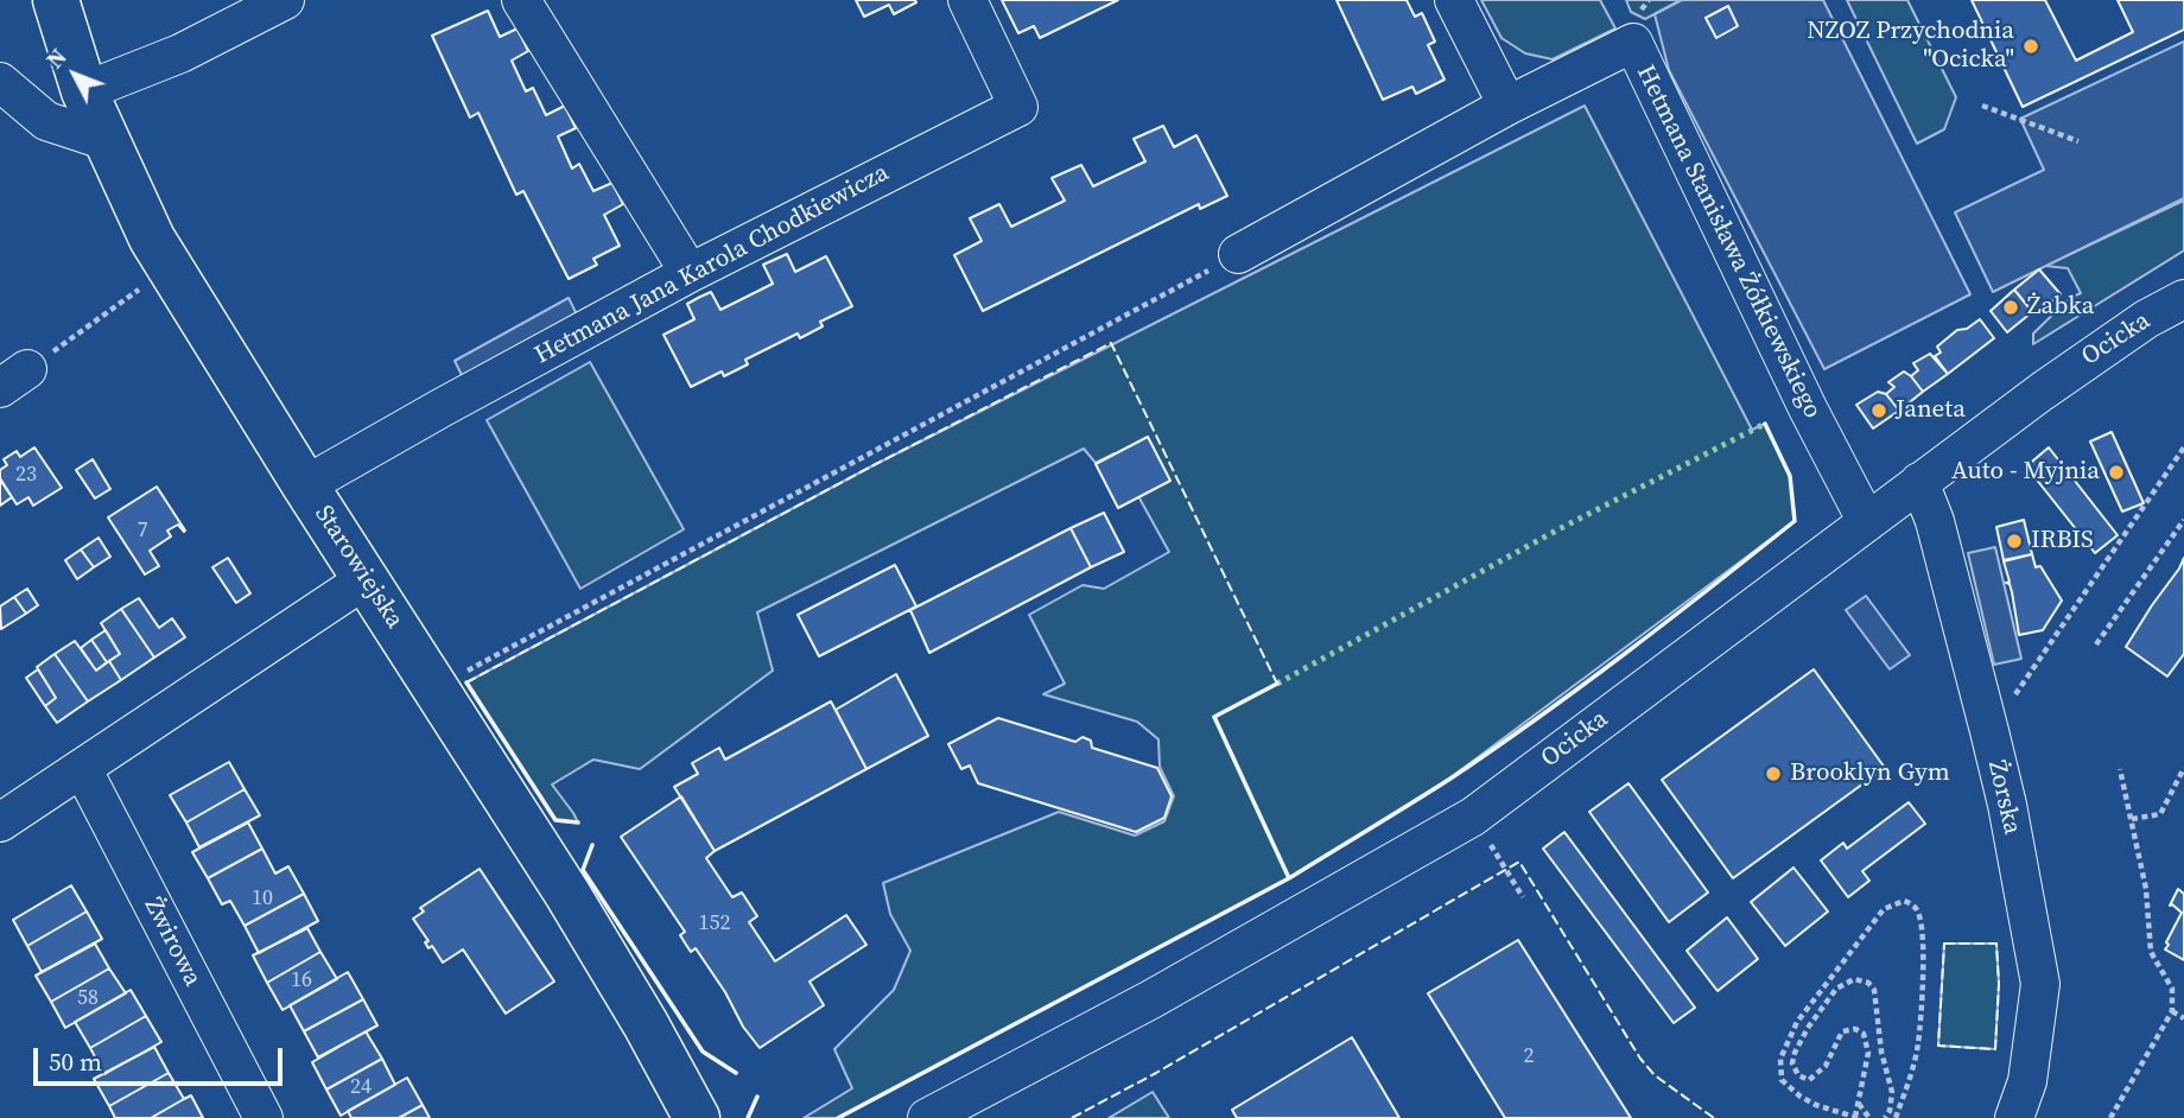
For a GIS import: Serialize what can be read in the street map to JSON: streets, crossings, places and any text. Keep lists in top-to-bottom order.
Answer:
{
  "streets": {
    "main road": ["Starowiejska"],
    "street": [
      "Hetmana Stanisława Żółkiewskiego",
      "Hetmana Jana Karola Chodkiewicza",
      "Ocicka",
      "Żorska",
      "Żwirowa"
    ]
  },
  "crossings": [
    ["Hetmana Stanisława Żółkiewskiego", "Ocicka"],
    ["Hetmana Jana Karola Chodkiewicza", "Starowiejska"],
    ["Ocicka", "Żorska"]
  ],
  "places": [
    "NZOZ Przychodnia \"Ocicka\"",
    "Żabka",
    "Janeta",
    "Auto - Myjnia",
    "IRBIS",
    "Brooklyn Gym"
  ],
  "house_numbers": [
    "23",
    "7",
    "10",
    "152",
    "16",
    "58",
    "2",
    "24"
  ],
  "scale_bar": "50 m",
  "north": "top left"
}
